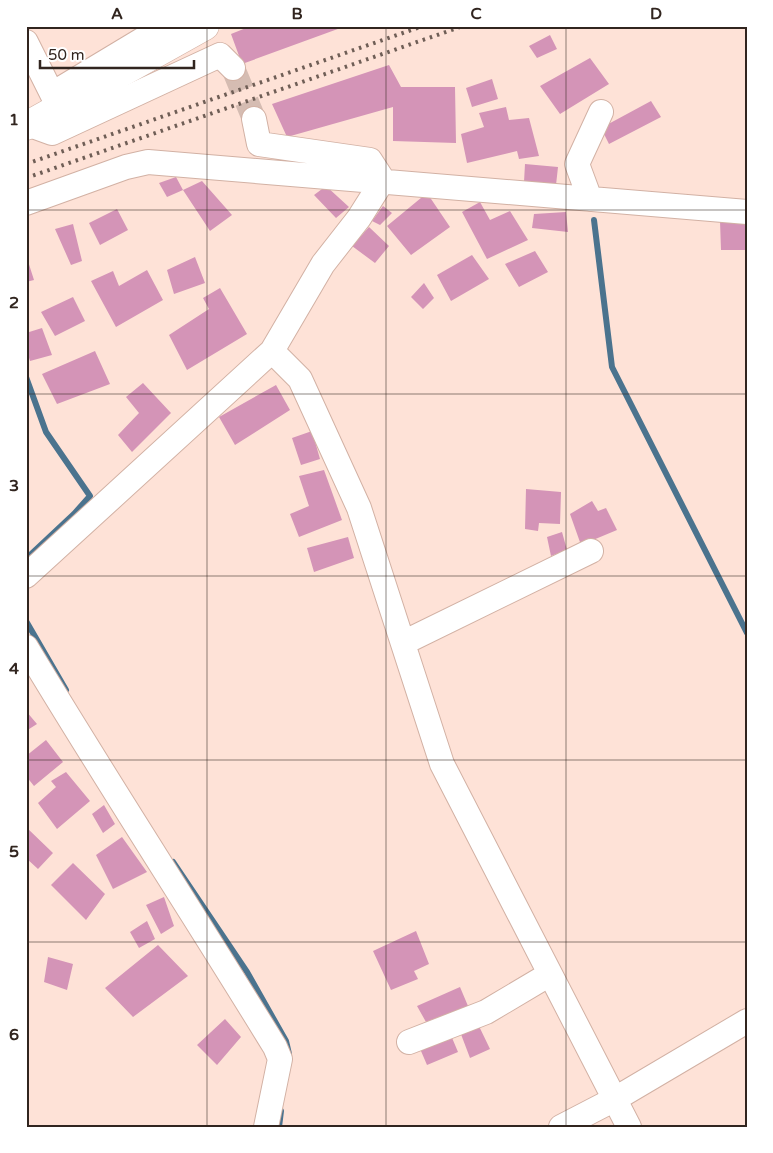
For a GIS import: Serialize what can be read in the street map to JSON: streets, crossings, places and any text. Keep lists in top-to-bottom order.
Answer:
{
  "scale_bar": "50 m",
  "grid": {
    "columns": [
      "A",
      "B",
      "C",
      "D"
    ],
    "rows": [
      "1",
      "2",
      "3",
      "4",
      "5",
      "6"
    ]
  }
}
